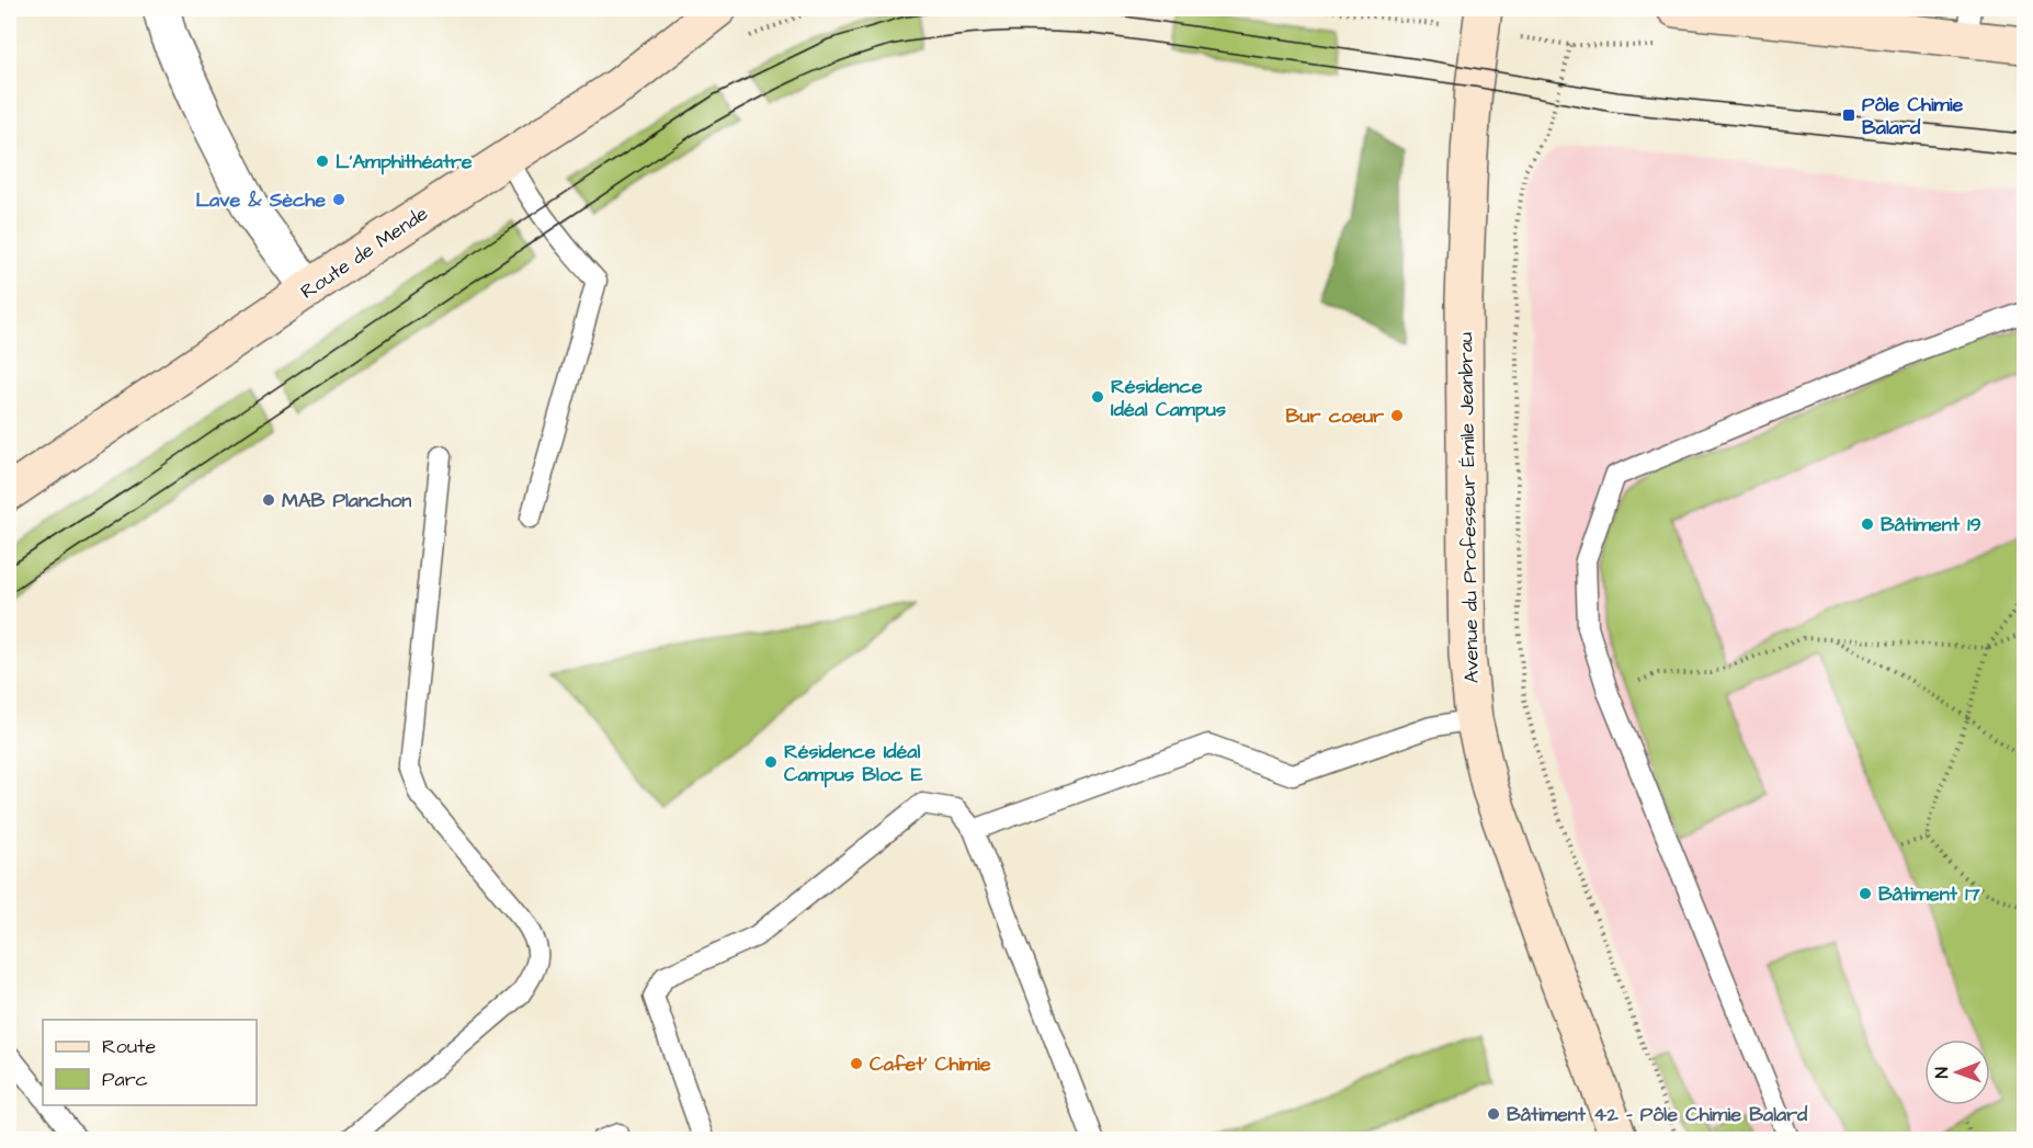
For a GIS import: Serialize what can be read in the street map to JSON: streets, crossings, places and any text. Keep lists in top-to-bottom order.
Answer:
{
  "streets": {
    "main road": ["Route de Mende", "Avenue du Professeur Émile Jeanbrau"]
  },
  "places": {
    "transit": ["Pôle Chimie Balard"],
    "other": [
      "L'Amphithéatre",
      "Lave & Sèche",
      "Résidence Idéal Campus",
      "Bur coeur",
      "MAB Planchon",
      "Bâtiment 19",
      "Résidence Idéal Campus Bloc E",
      "Bâtiment 17",
      "Cafet' Chimie",
      "Bâtiment 42 - Pôle Chimie Balard"
    ]
  },
  "legend": ["Route", "Parc"],
  "north": "left"
}
